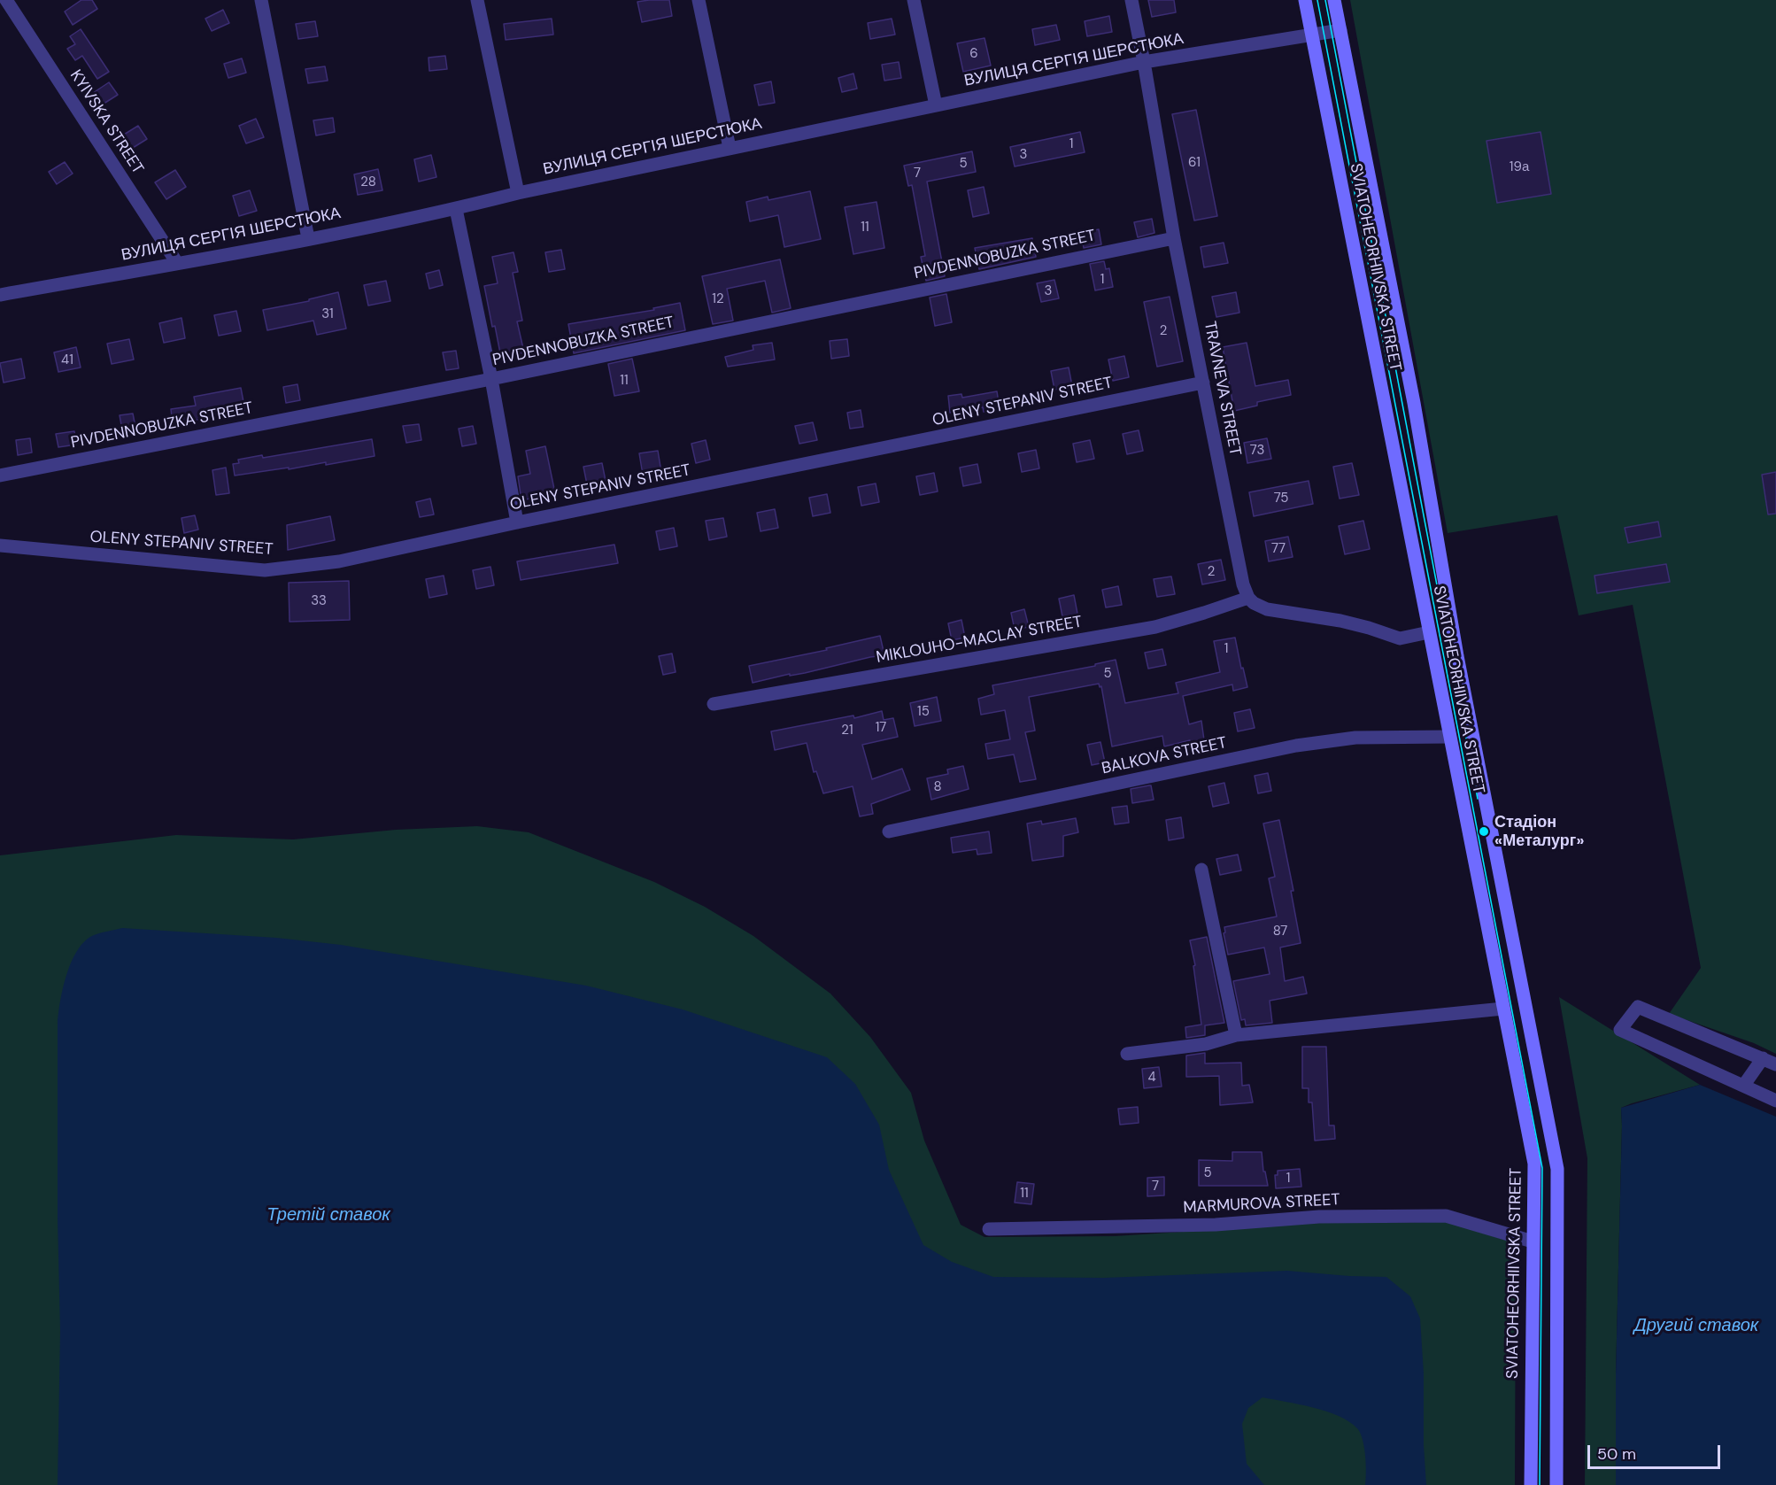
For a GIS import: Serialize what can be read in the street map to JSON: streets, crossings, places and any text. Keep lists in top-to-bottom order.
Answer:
{
  "streets": {
    "main road": ["SVIATOHEORHIIVSKA STREET"],
    "street": [
      "ВУЛИЦЯ СЕРГІЯ ШЕРСТЮКА",
      "KYIVSKA STREET",
      "PIVDENNOBUZKA STREET",
      "TRAVNEVA STREET",
      "OLENY STEPANIV STREET",
      "MIKLOUHO-MACLAY STREET",
      "BALKOVA STREET",
      "MARMUROVA STREET"
    ]
  },
  "crossings": [
    ["ВУЛИЦЯ СЕРГІЯ ШЕРСТЮКА", "KYIVSKA STREET"],
    ["ВУЛИЦЯ СЕРГІЯ ШЕРСТЮКА", "SVIATOHEORHIIVSKA STREET"],
    ["ВУЛИЦЯ СЕРГІЯ ШЕРСТЮКА", "TRAVNEVA STREET"],
    ["PIVDENNOBUZKA STREET", "TRAVNEVA STREET"],
    ["SVIATOHEORHIIVSKA STREET", "BALKOVA STREET"],
    ["SVIATOHEORHIIVSKA STREET", "MARMUROVA STREET"],
    ["TRAVNEVA STREET", "OLENY STEPANIV STREET"],
    ["TRAVNEVA STREET", "MIKLOUHO-MACLAY STREET"]
  ],
  "water": ["Третій ставок", "Другий ставок"],
  "places": ["Стадіон «Металург»"],
  "house_numbers": [
    "6",
    "1",
    "3",
    "61",
    "5",
    "19а",
    "7",
    "28",
    "11",
    "1",
    "3",
    "12",
    "31",
    "2",
    "41",
    "11",
    "73",
    "75",
    "77",
    "2",
    "33",
    "1",
    "5",
    "15",
    "17",
    "21",
    "8",
    "87",
    "4",
    "5",
    "1",
    "7",
    "11"
  ],
  "scale_bar": "50 m"
}
